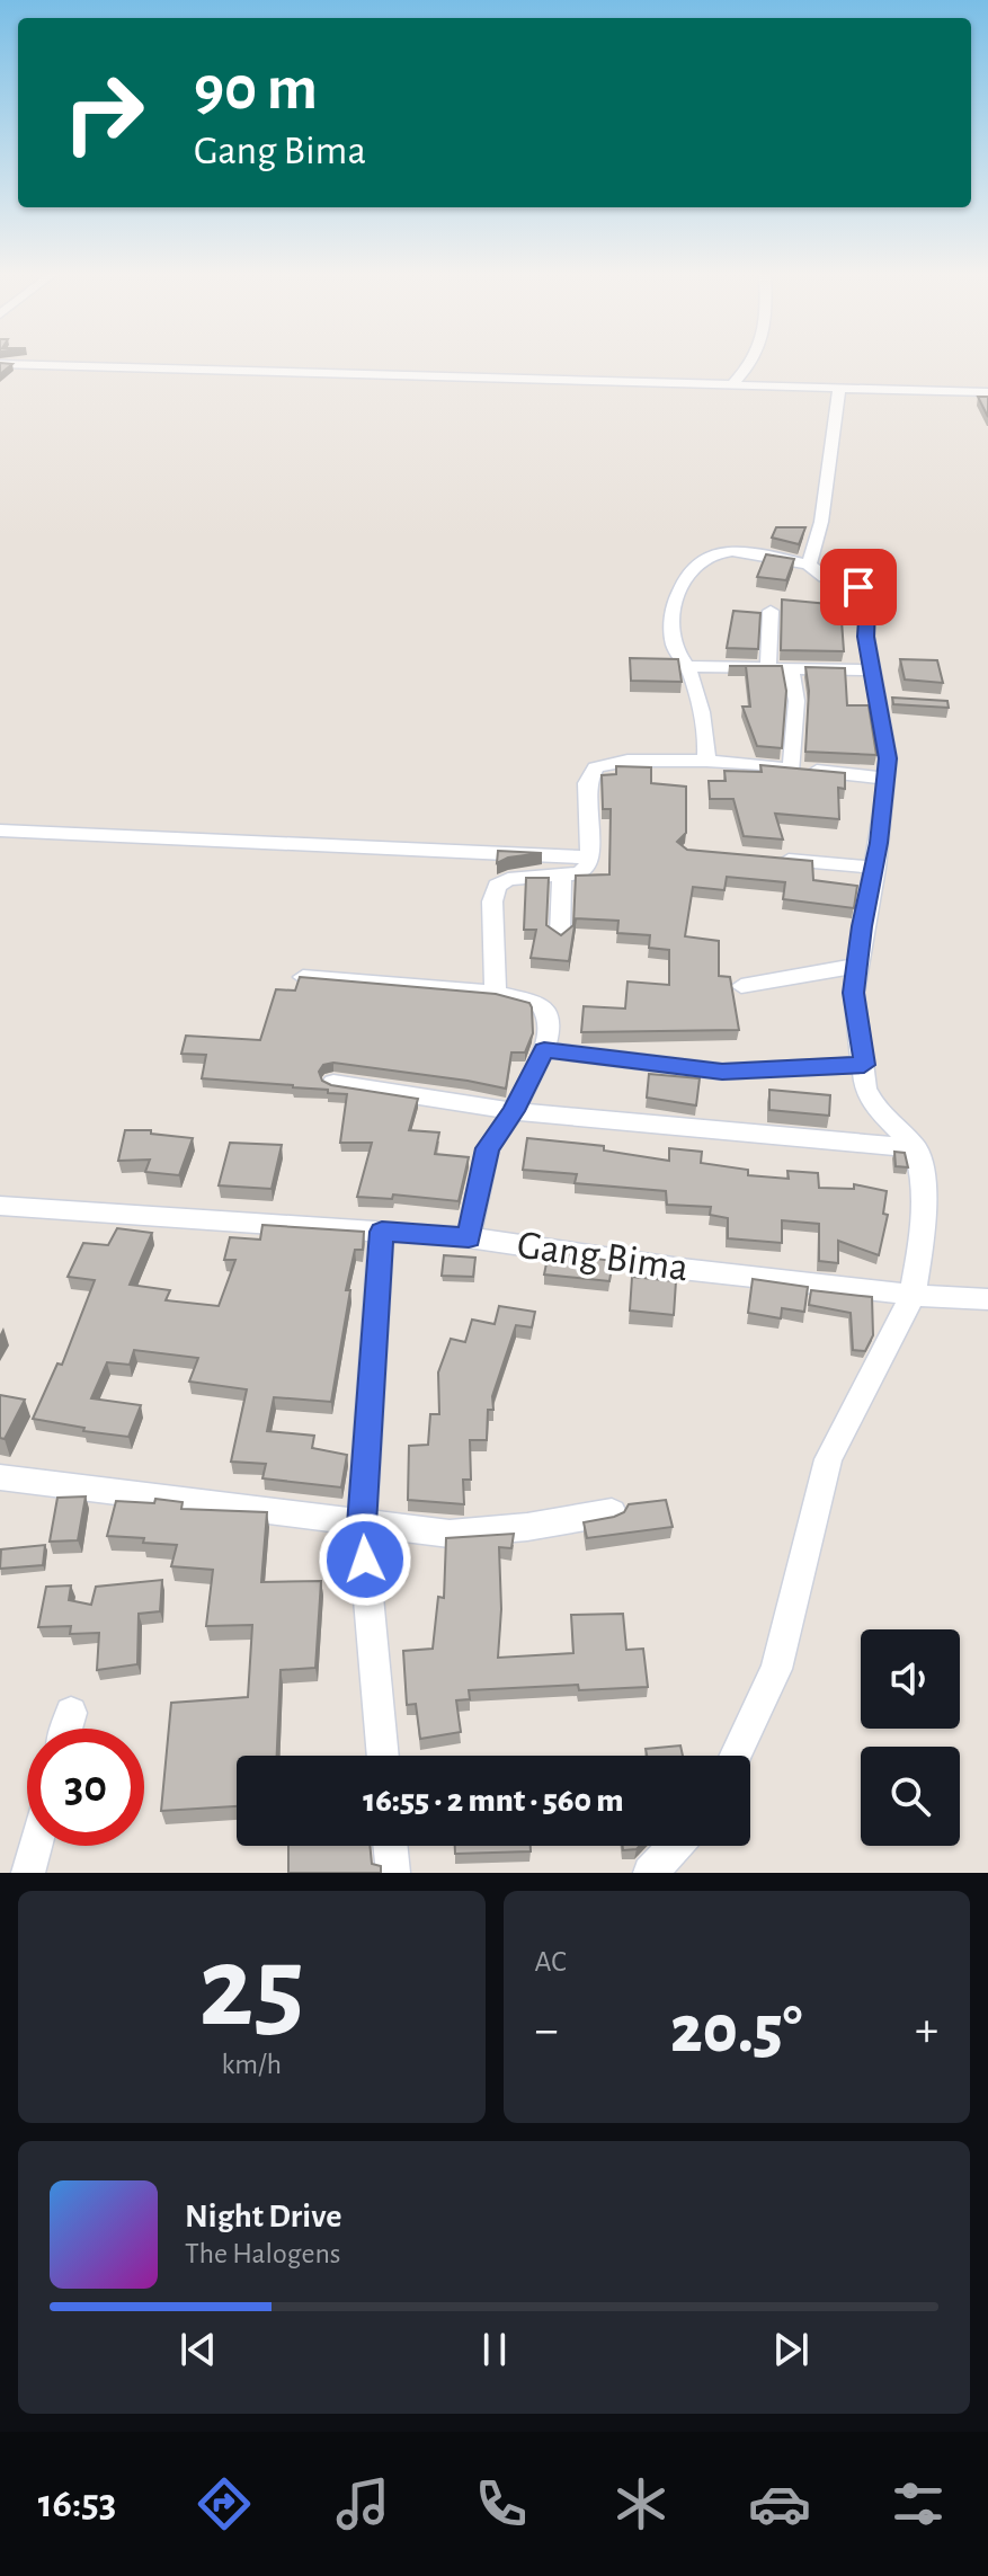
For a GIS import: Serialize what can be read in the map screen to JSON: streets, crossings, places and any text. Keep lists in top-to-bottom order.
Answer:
{
  "streets": {
    "street": ["Gang Bima"]
  },
  "page": {
    "turn": ["90 m", "Gang Bima"],
    "limit": "30",
    "trip": "16:55 · 2 mnt · 560 m",
    "tile": [
      ["25", "km/h"],
      "AC"
    ],
    "heat": ["−", "20.5°", "+"],
    "song": ["Night Drive", "The Halogens"],
    "tabs": "16:53"
  }
}
